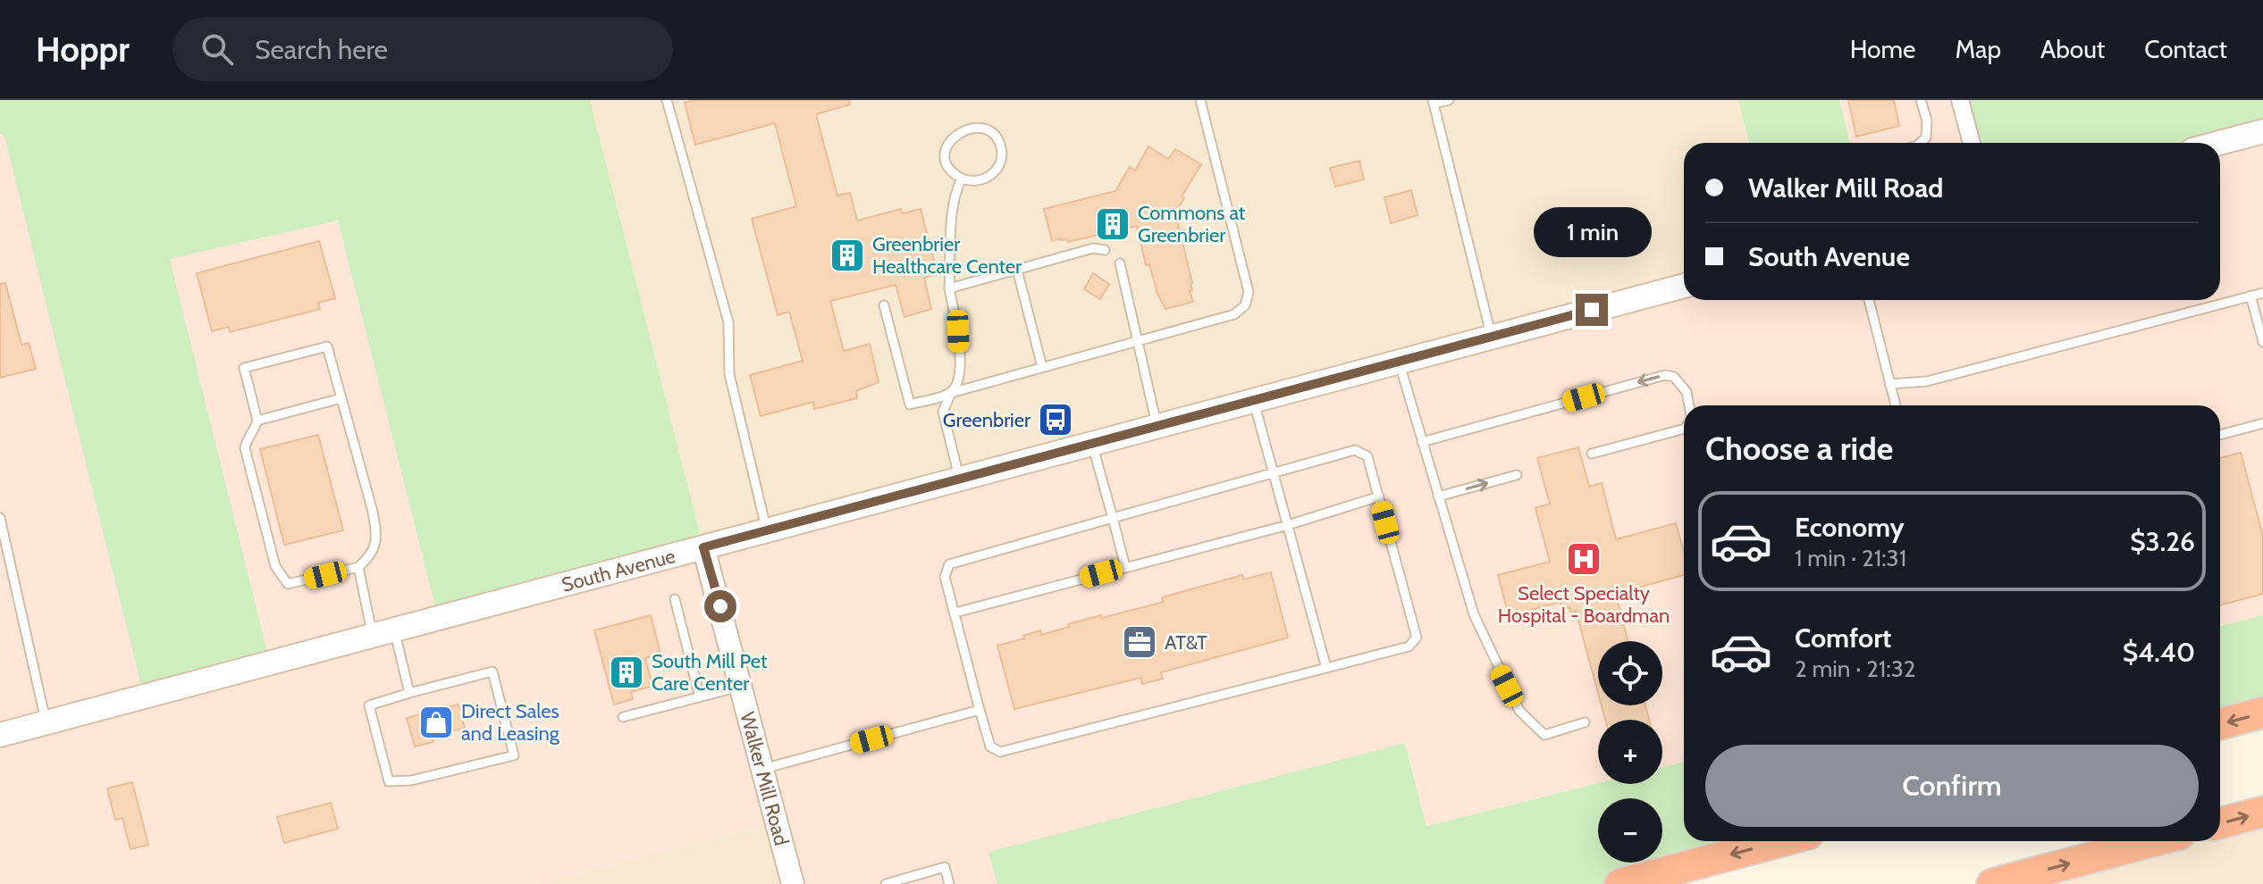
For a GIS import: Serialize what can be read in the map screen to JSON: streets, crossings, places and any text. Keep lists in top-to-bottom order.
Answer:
{
  "streets": {
    "main road": ["South Avenue"],
    "street": ["Walker Mill Road"]
  },
  "crossings": [
    ["South Avenue", "Walker Mill Road"]
  ],
  "places": {
    "building": ["Commons at Greenbrier", "Greenbrier Healthcare Center", "South Mill Pet Care Center"],
    "bus stop": ["Greenbrier"],
    "hospital": ["Select Specialty Hospital - Boardman"],
    "office": ["AT&T"],
    "shop": ["Direct Sales and Leasing"]
  },
  "page": {
    "header": "Hoppr",
    "search": "Search here",
    "nav": [
      "Home",
      "Map",
      "About",
      "Contact"
    ],
    "banner": ["Walker Mill Road", "South Avenue"],
    "bubble": "1 min",
    "heading": "Choose a ride",
    "list": [
      {
        "name": "Economy",
        "note": "1 min · 21:31",
        "value": "$3.26"
      },
      {
        "name": "Comfort",
        "note": "2 min · 21:32",
        "value": "$4.40"
      }
    ],
    "map_buttons": ["+", "−"],
    "buttons": "Confirm"
  }
}
